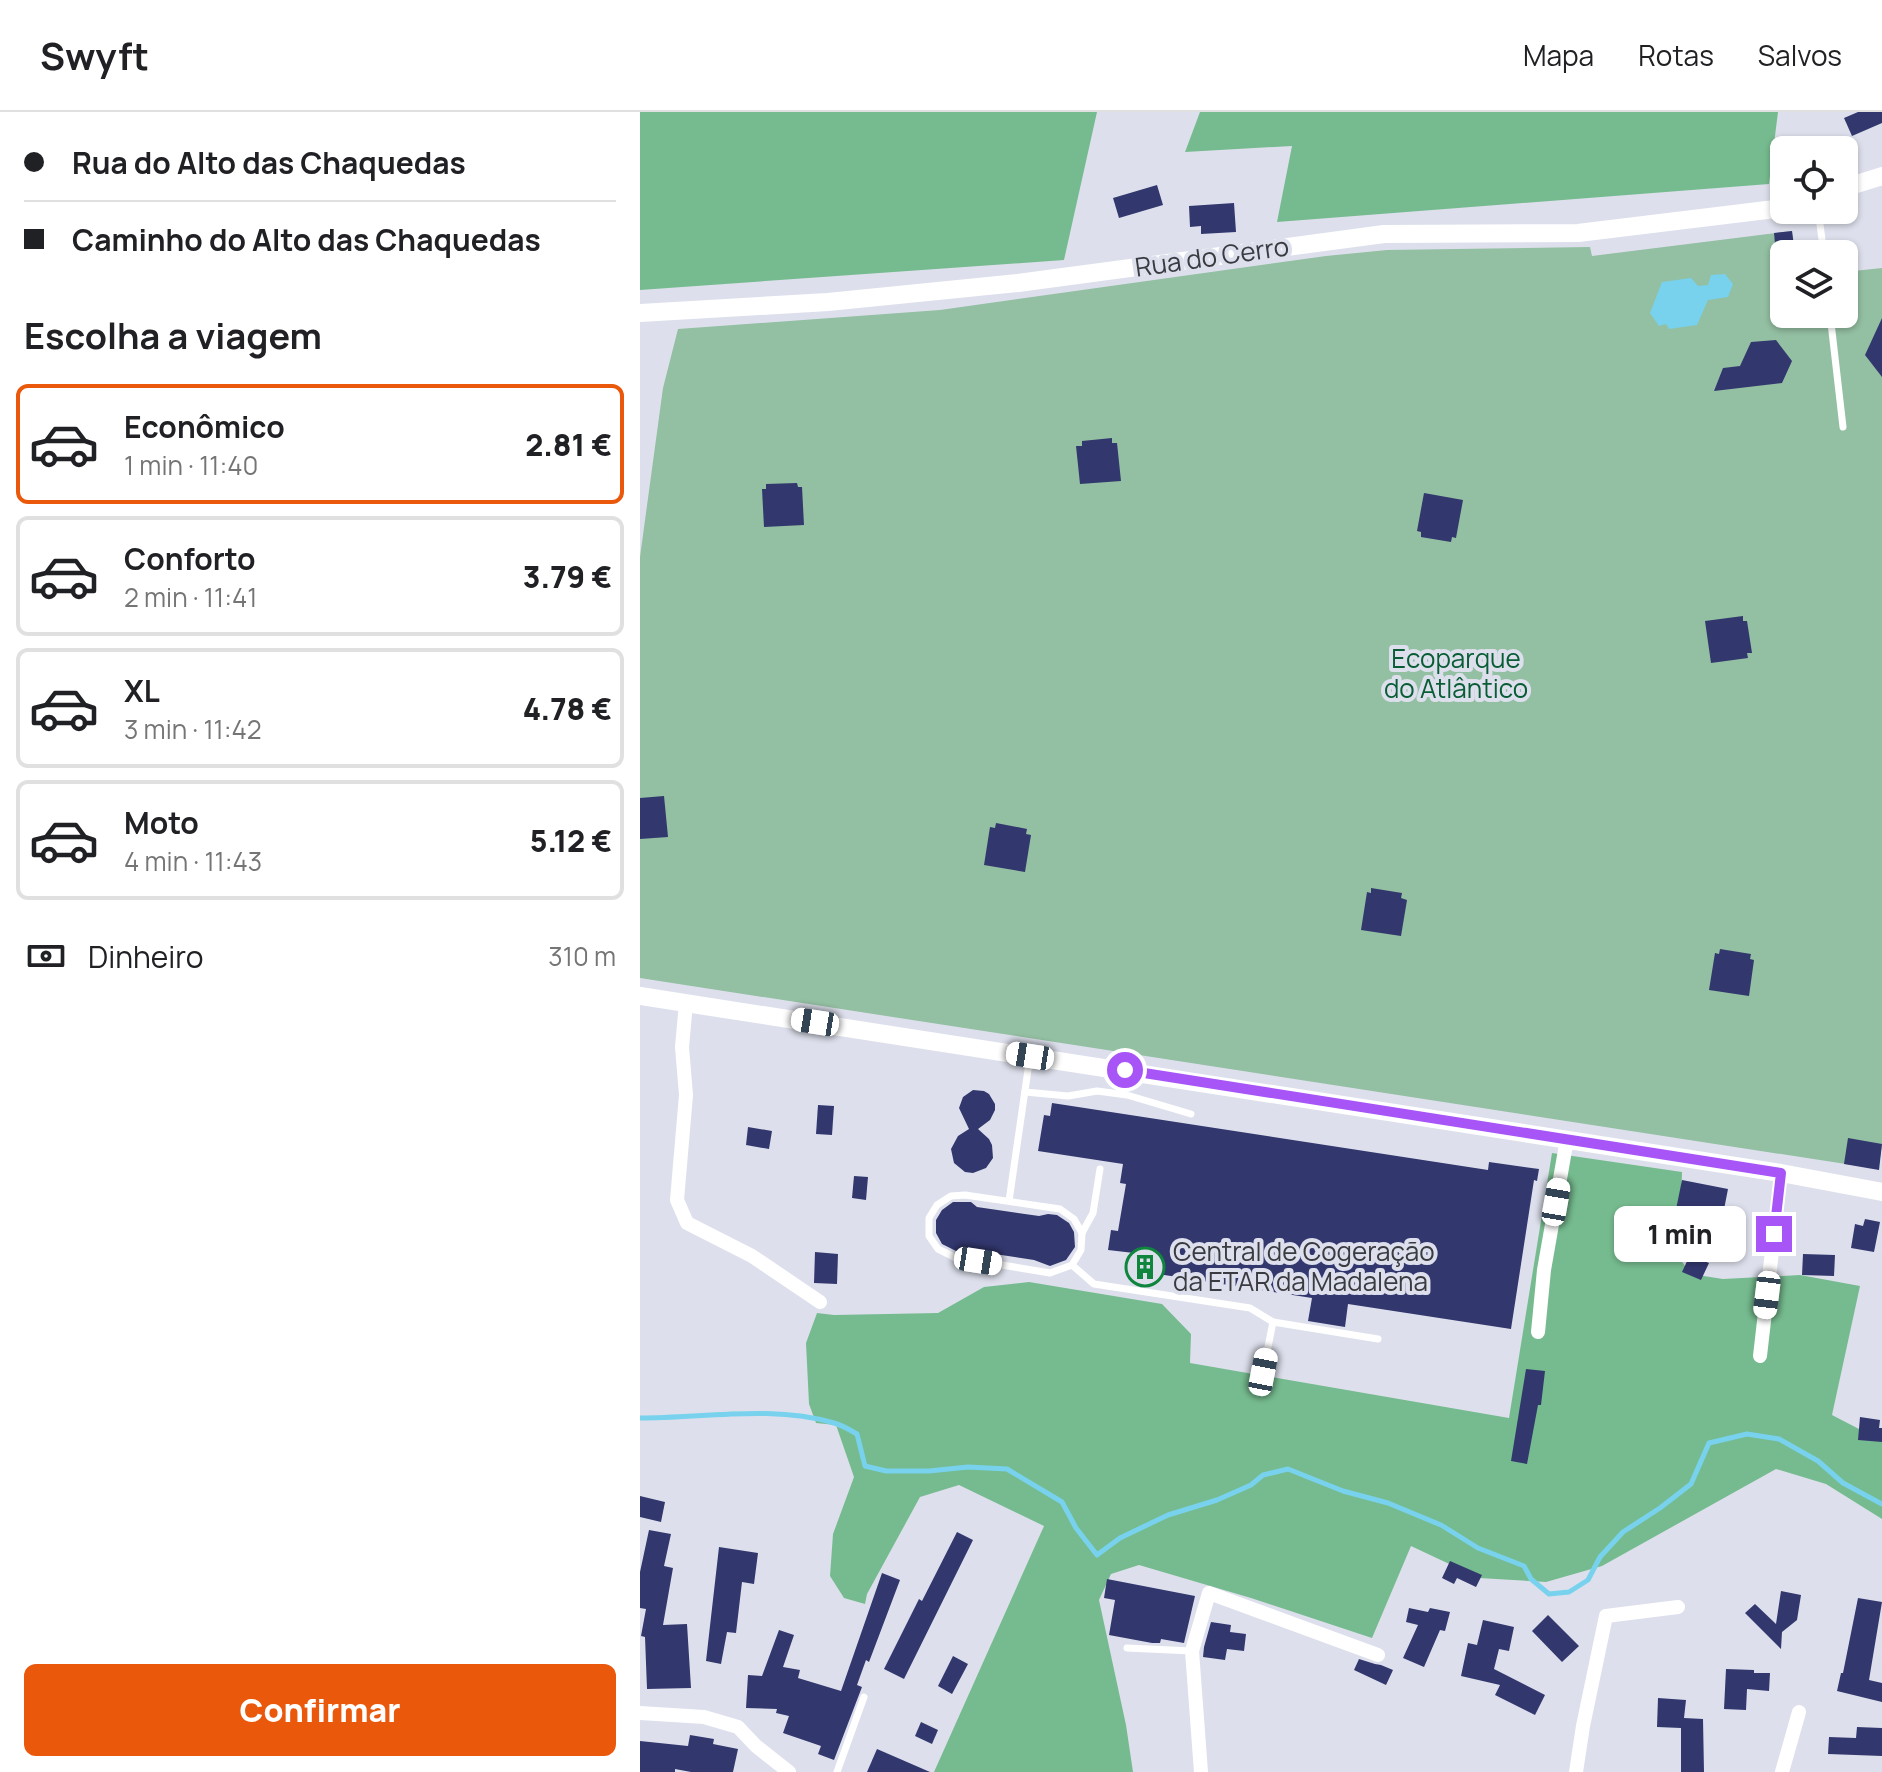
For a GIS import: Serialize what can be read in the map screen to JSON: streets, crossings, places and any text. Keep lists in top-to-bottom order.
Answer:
{
  "streets": {
    "street": ["Rua do Cerro"]
  },
  "parks": ["Ecoparque do Atlântico"],
  "places": {
    "building": ["Central de Cogeração da ETAR da Madalena"]
  },
  "page": {
    "header": "Swyft",
    "nav": ["Mapa", "Rotas", "Salvos"],
    "banner": ["Rua do Alto das Chaquedas", "Caminho do Alto das Chaquedas"],
    "heading": "Escolha a viagem",
    "list": [
      {
        "name": "Econômico",
        "note": "1 min · 11:40",
        "value": "2.81 €"
      },
      {
        "name": "Conforto",
        "note": "2 min · 11:41",
        "value": "3.79 €"
      },
      {
        "name": "XL",
        "note": "3 min · 11:42",
        "value": "4.78 €"
      },
      {
        "name": "Moto",
        "note": "4 min · 11:43",
        "value": "5.12 €"
      }
    ],
    "pay": ["Dinheiro", "310 m"],
    "bubble": "1 min",
    "buttons": "Confirmar"
  }
}
